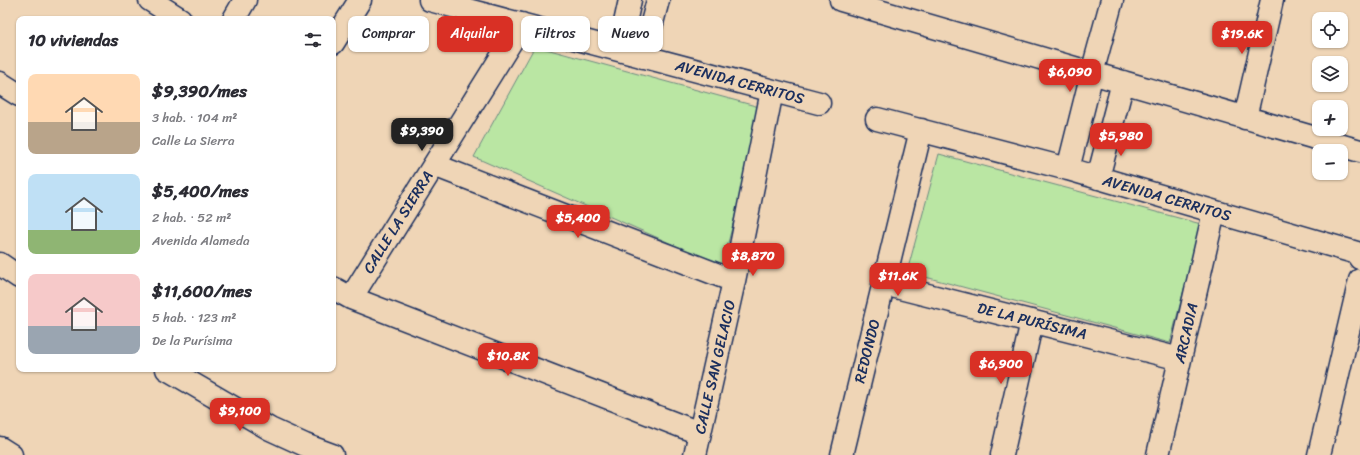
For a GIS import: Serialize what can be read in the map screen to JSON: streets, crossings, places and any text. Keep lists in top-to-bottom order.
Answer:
{
  "streets": {
    "street": [
      "AVENIDA CERRITOS",
      "CALLE LA SIERRA",
      "DE LA PURÍSIMA",
      "ARCADIA",
      "REDONDO",
      "CALLE SAN GELACIO"
    ]
  },
  "crossings": [
    ["AVENIDA CERRITOS", "ARCADIA"],
    ["AVENIDA CERRITOS", "REDONDO"],
    ["AVENIDA CERRITOS", "CALLE SAN GELACIO"],
    ["DE LA PURÍSIMA", "ARCADIA"],
    ["DE LA PURÍSIMA", "REDONDO"]
  ],
  "page": {
    "map_buttons": ["+", "−"],
    "chip": [
      "Comprar",
      "Alquilar",
      "Filtros",
      "Nuevo"
    ],
    "heading": "10 viviendas",
    "price": [
      "$19.6K",
      "$6,090",
      "$9,390",
      "$5,980",
      "$5,400",
      "$8,870",
      "$11.6K",
      "$10.8K",
      "$6,900",
      "$9,100"
    ],
    "list": [
      {
        "name": "$9,390/mes",
        "note": "3 hab. · 104 m² · Calle La Sierra"
      },
      {
        "name": "$5,400/mes",
        "note": "2 hab. · 52 m² · Avenida Alameda"
      },
      {
        "name": "$11,600/mes",
        "note": "5 hab. · 123 m² · De la Purísima"
      }
    ]
  }
}
